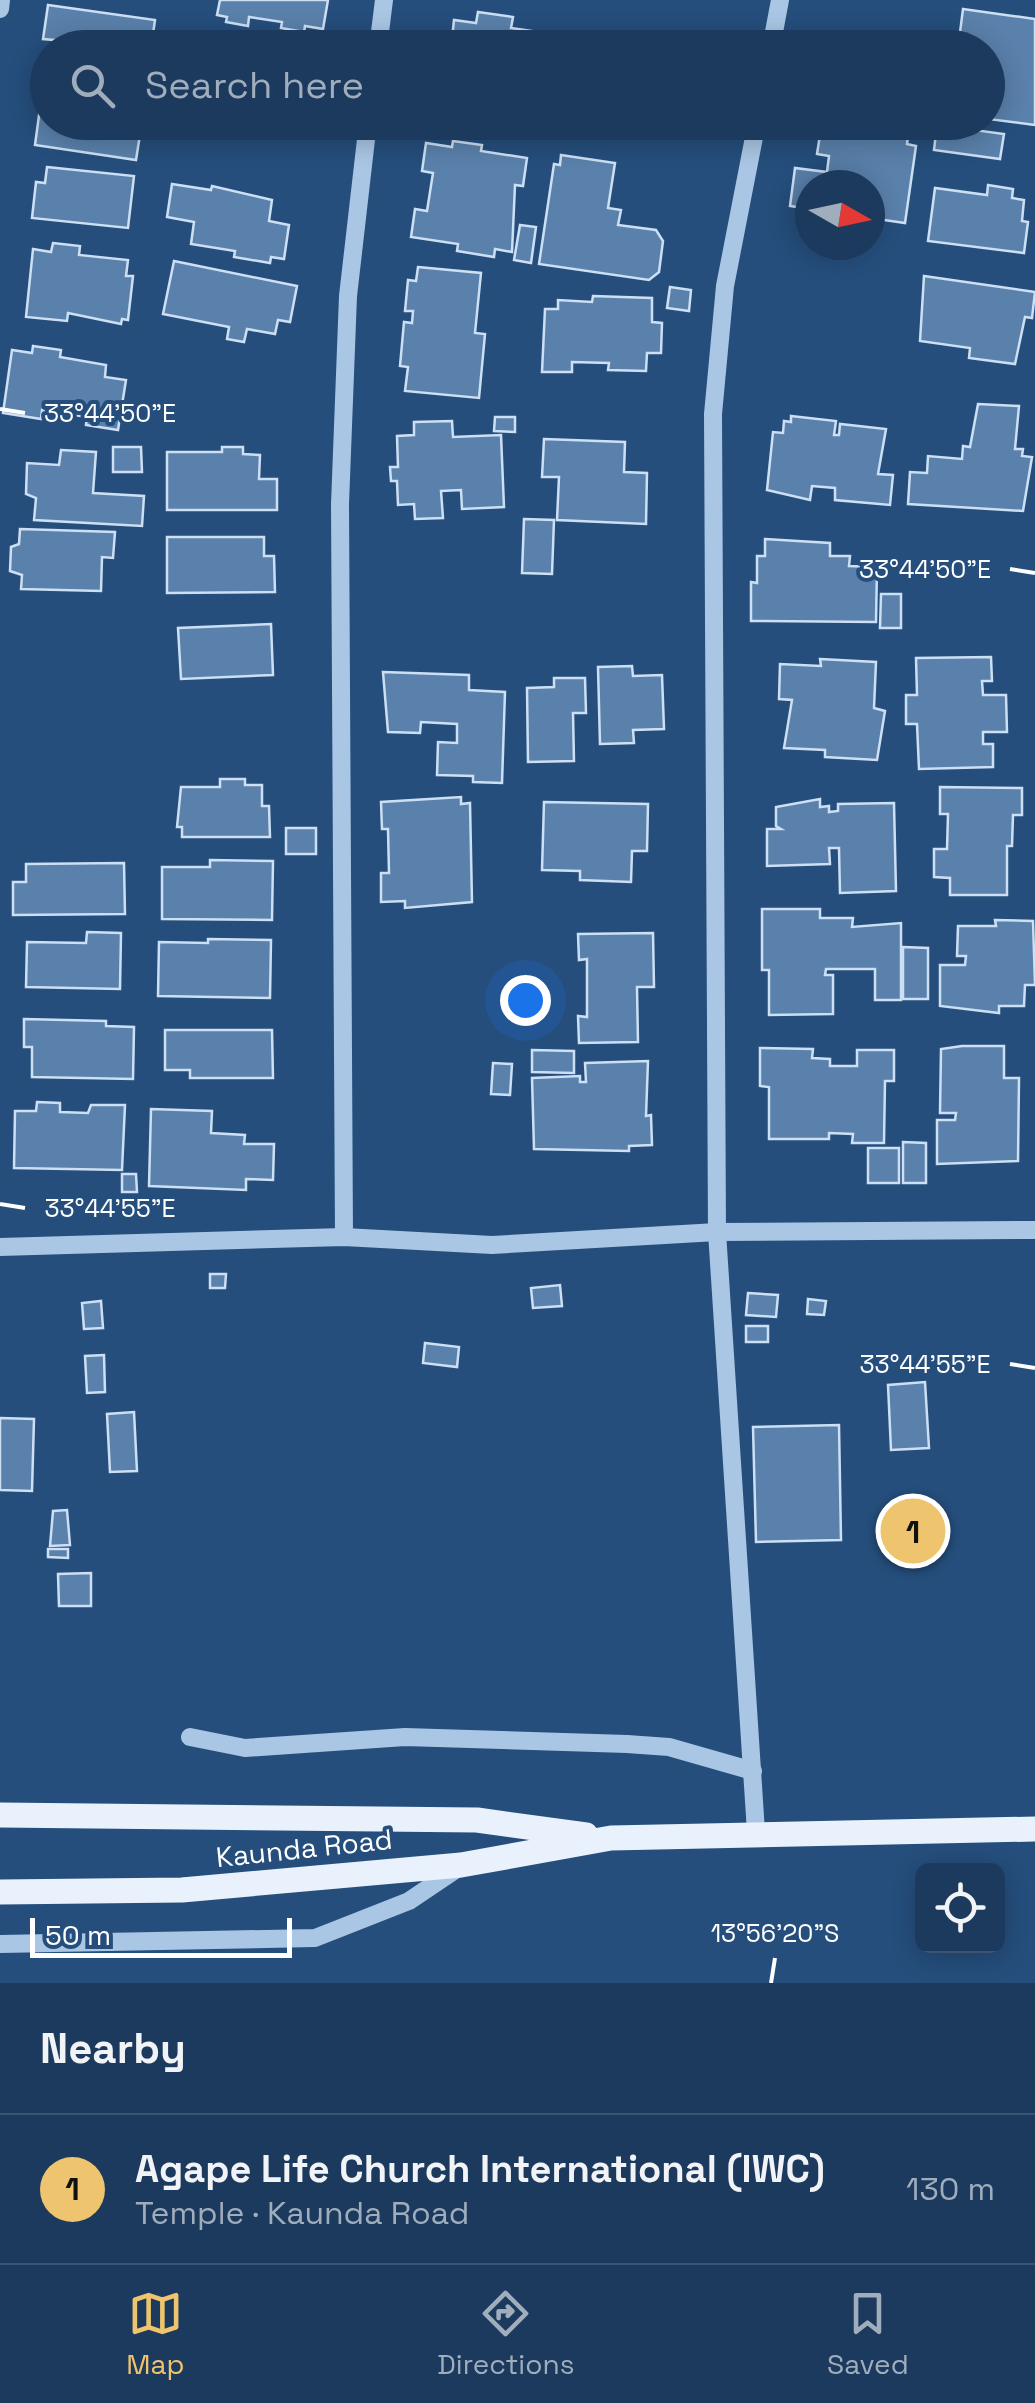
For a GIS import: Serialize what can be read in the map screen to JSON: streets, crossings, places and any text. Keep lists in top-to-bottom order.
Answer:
{
  "streets": {
    "main road": ["Kaunda Road"]
  },
  "scale_bar": "50 m",
  "north": "right",
  "page": {
    "search": "Search here",
    "pins": "1",
    "scale": "50 m",
    "heading": "Nearby",
    "list": [
      {
        "mark": "1",
        "name": "Agape Life Church International (IWC)",
        "note": "Temple · Kaunda Road",
        "value": "130 m"
      }
    ],
    "nav": ["Map", "Directions", "Saved"]
  },
  "coordinates": ["33°44'50\"E", "33°44'55\"E", "13°56'20\"S"]
}
